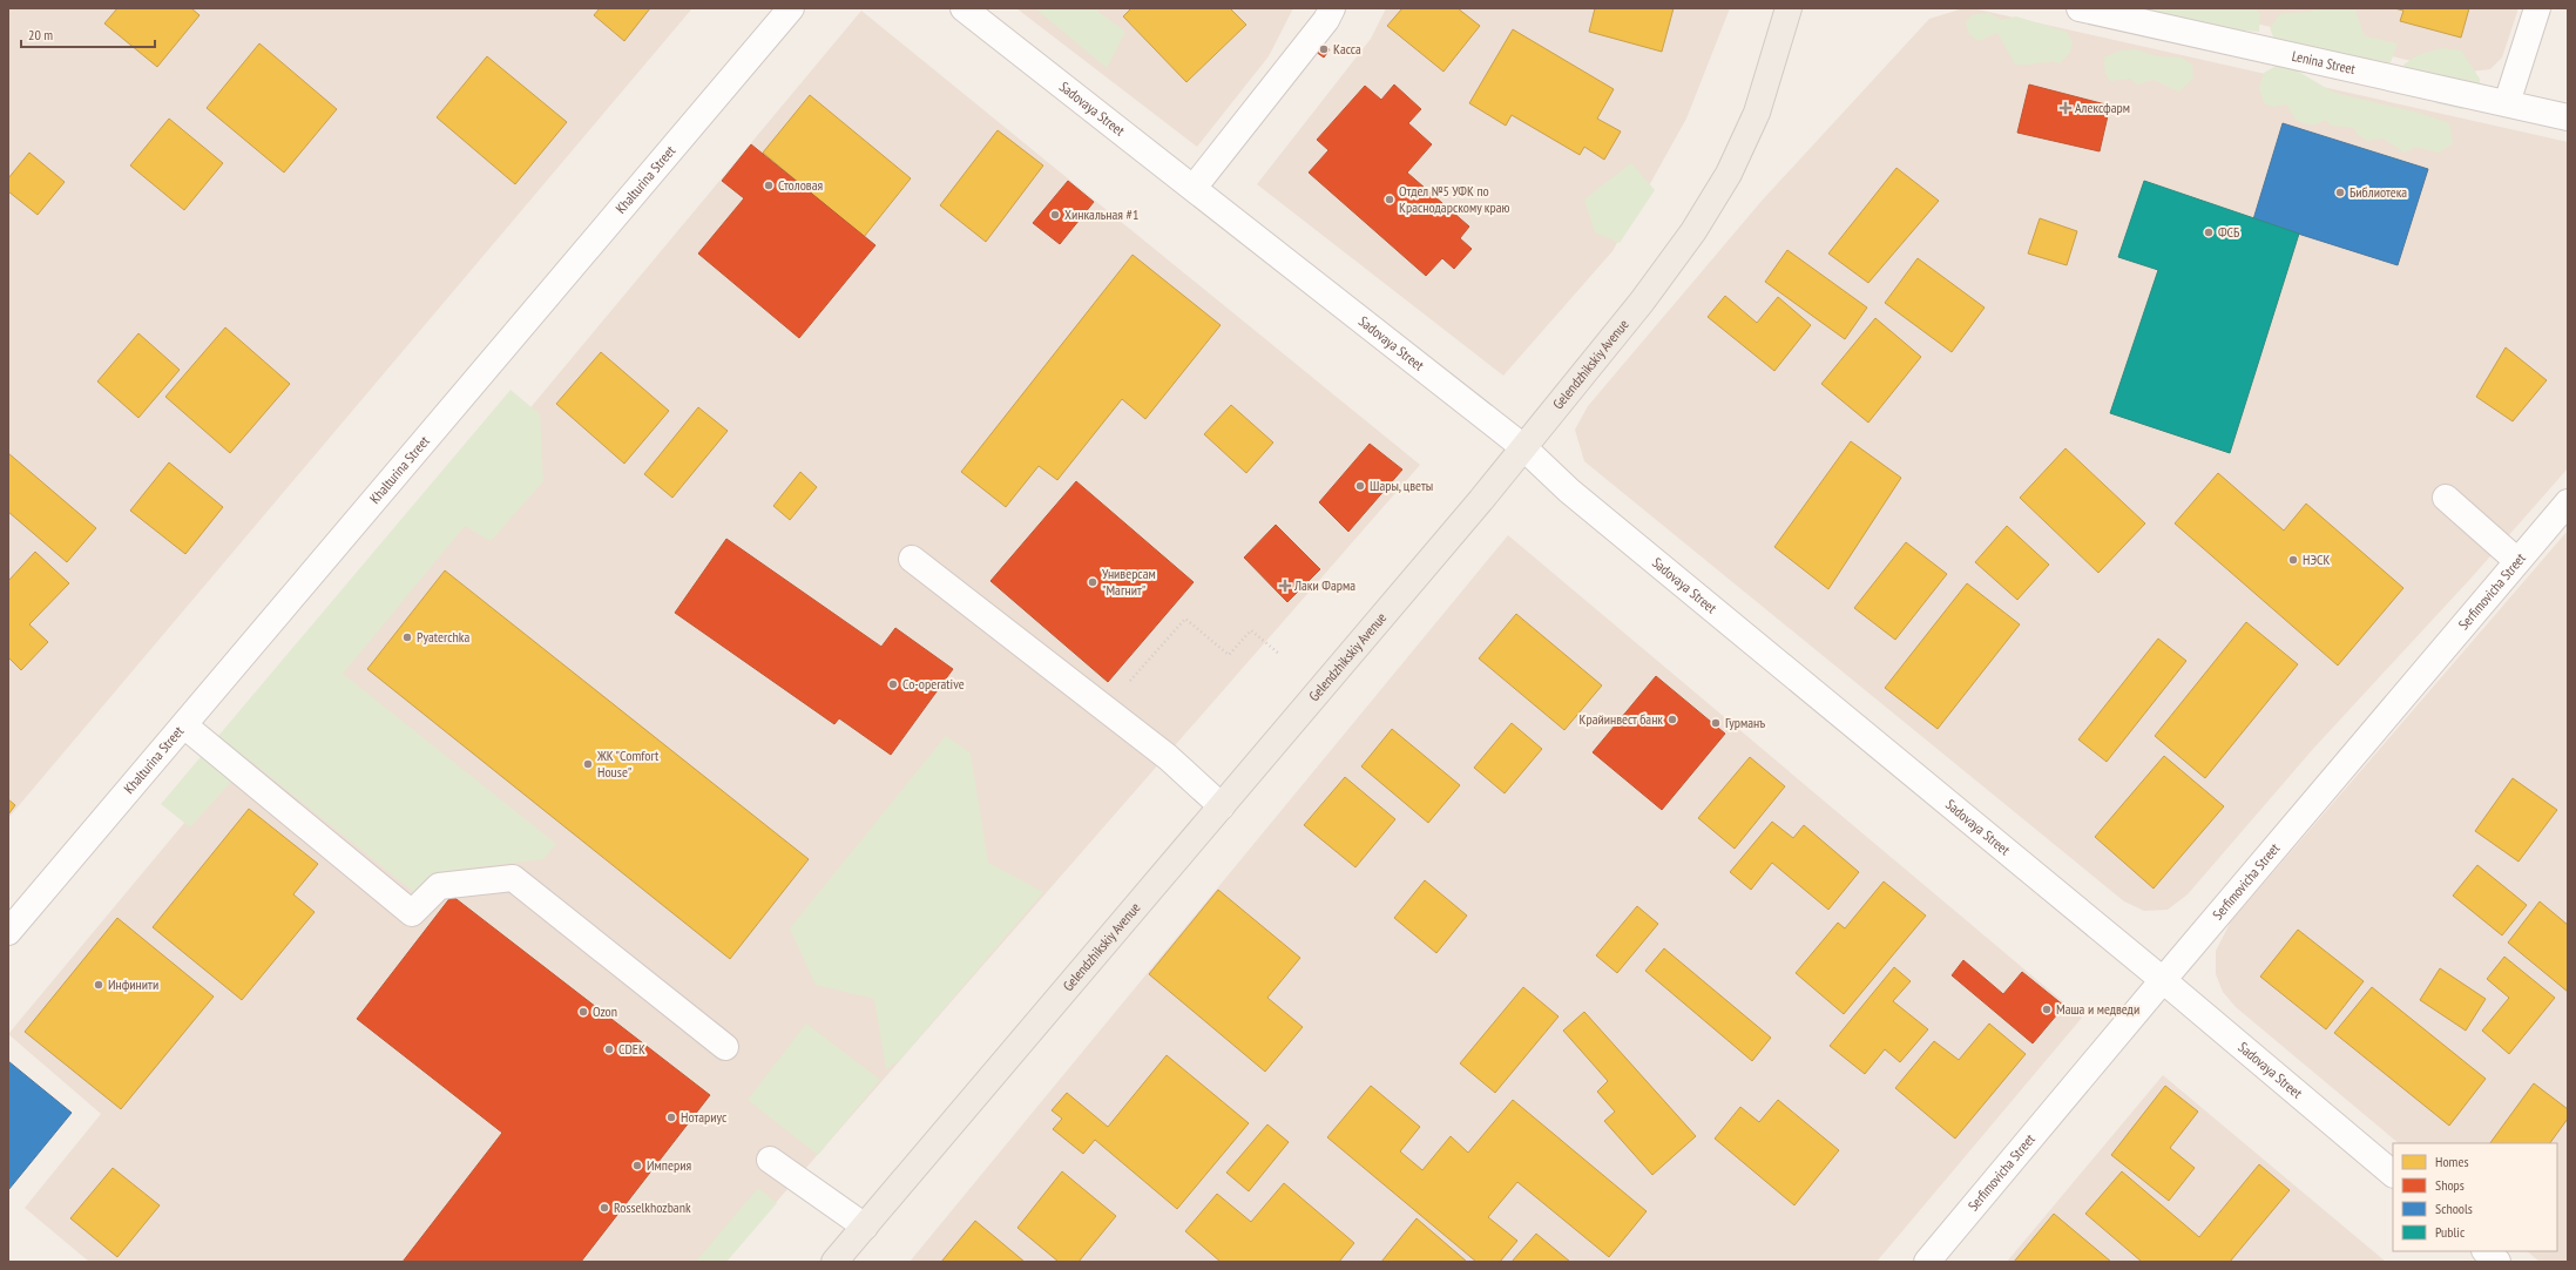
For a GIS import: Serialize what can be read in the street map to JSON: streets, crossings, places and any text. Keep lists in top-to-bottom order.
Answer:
{
  "streets": {
    "main road": ["Gelendzhikskiy Avenue"],
    "street": [
      "Lenina Street",
      "Sadovaya Street",
      "Khalturina Street",
      "Serfimovicha Street"
    ]
  },
  "crossings": [
    ["Sadovaya Street", "Gelendzhikskiy Avenue"],
    ["Sadovaya Street", "Serfimovicha Street"]
  ],
  "places": {
    "other": [
      "Касса",
      "Столовая",
      "Библиотека",
      "Отдел №5 УФК по Краснодарскому краю",
      "Хинкальная #1",
      "ФСБ",
      "Шары, цветы",
      "НЭСК",
      "Универсам \"Магнит\"",
      "Pyaterchka",
      "Co-operative",
      "Крайинвест банк",
      "Гурманъ",
      "ЖК \"Comfort House\"",
      "Инфинити",
      "Маша и медведи",
      "Ozon",
      "CDEK",
      "Нотариус",
      "Империя",
      "Rosselkhozbank"
    ],
    "health": ["Алексфарм", "Лаки Фарма"]
  },
  "legend": [
    "Homes",
    "Shops",
    "Schools",
    "Public"
  ],
  "scale_bar": "20 m"
}
